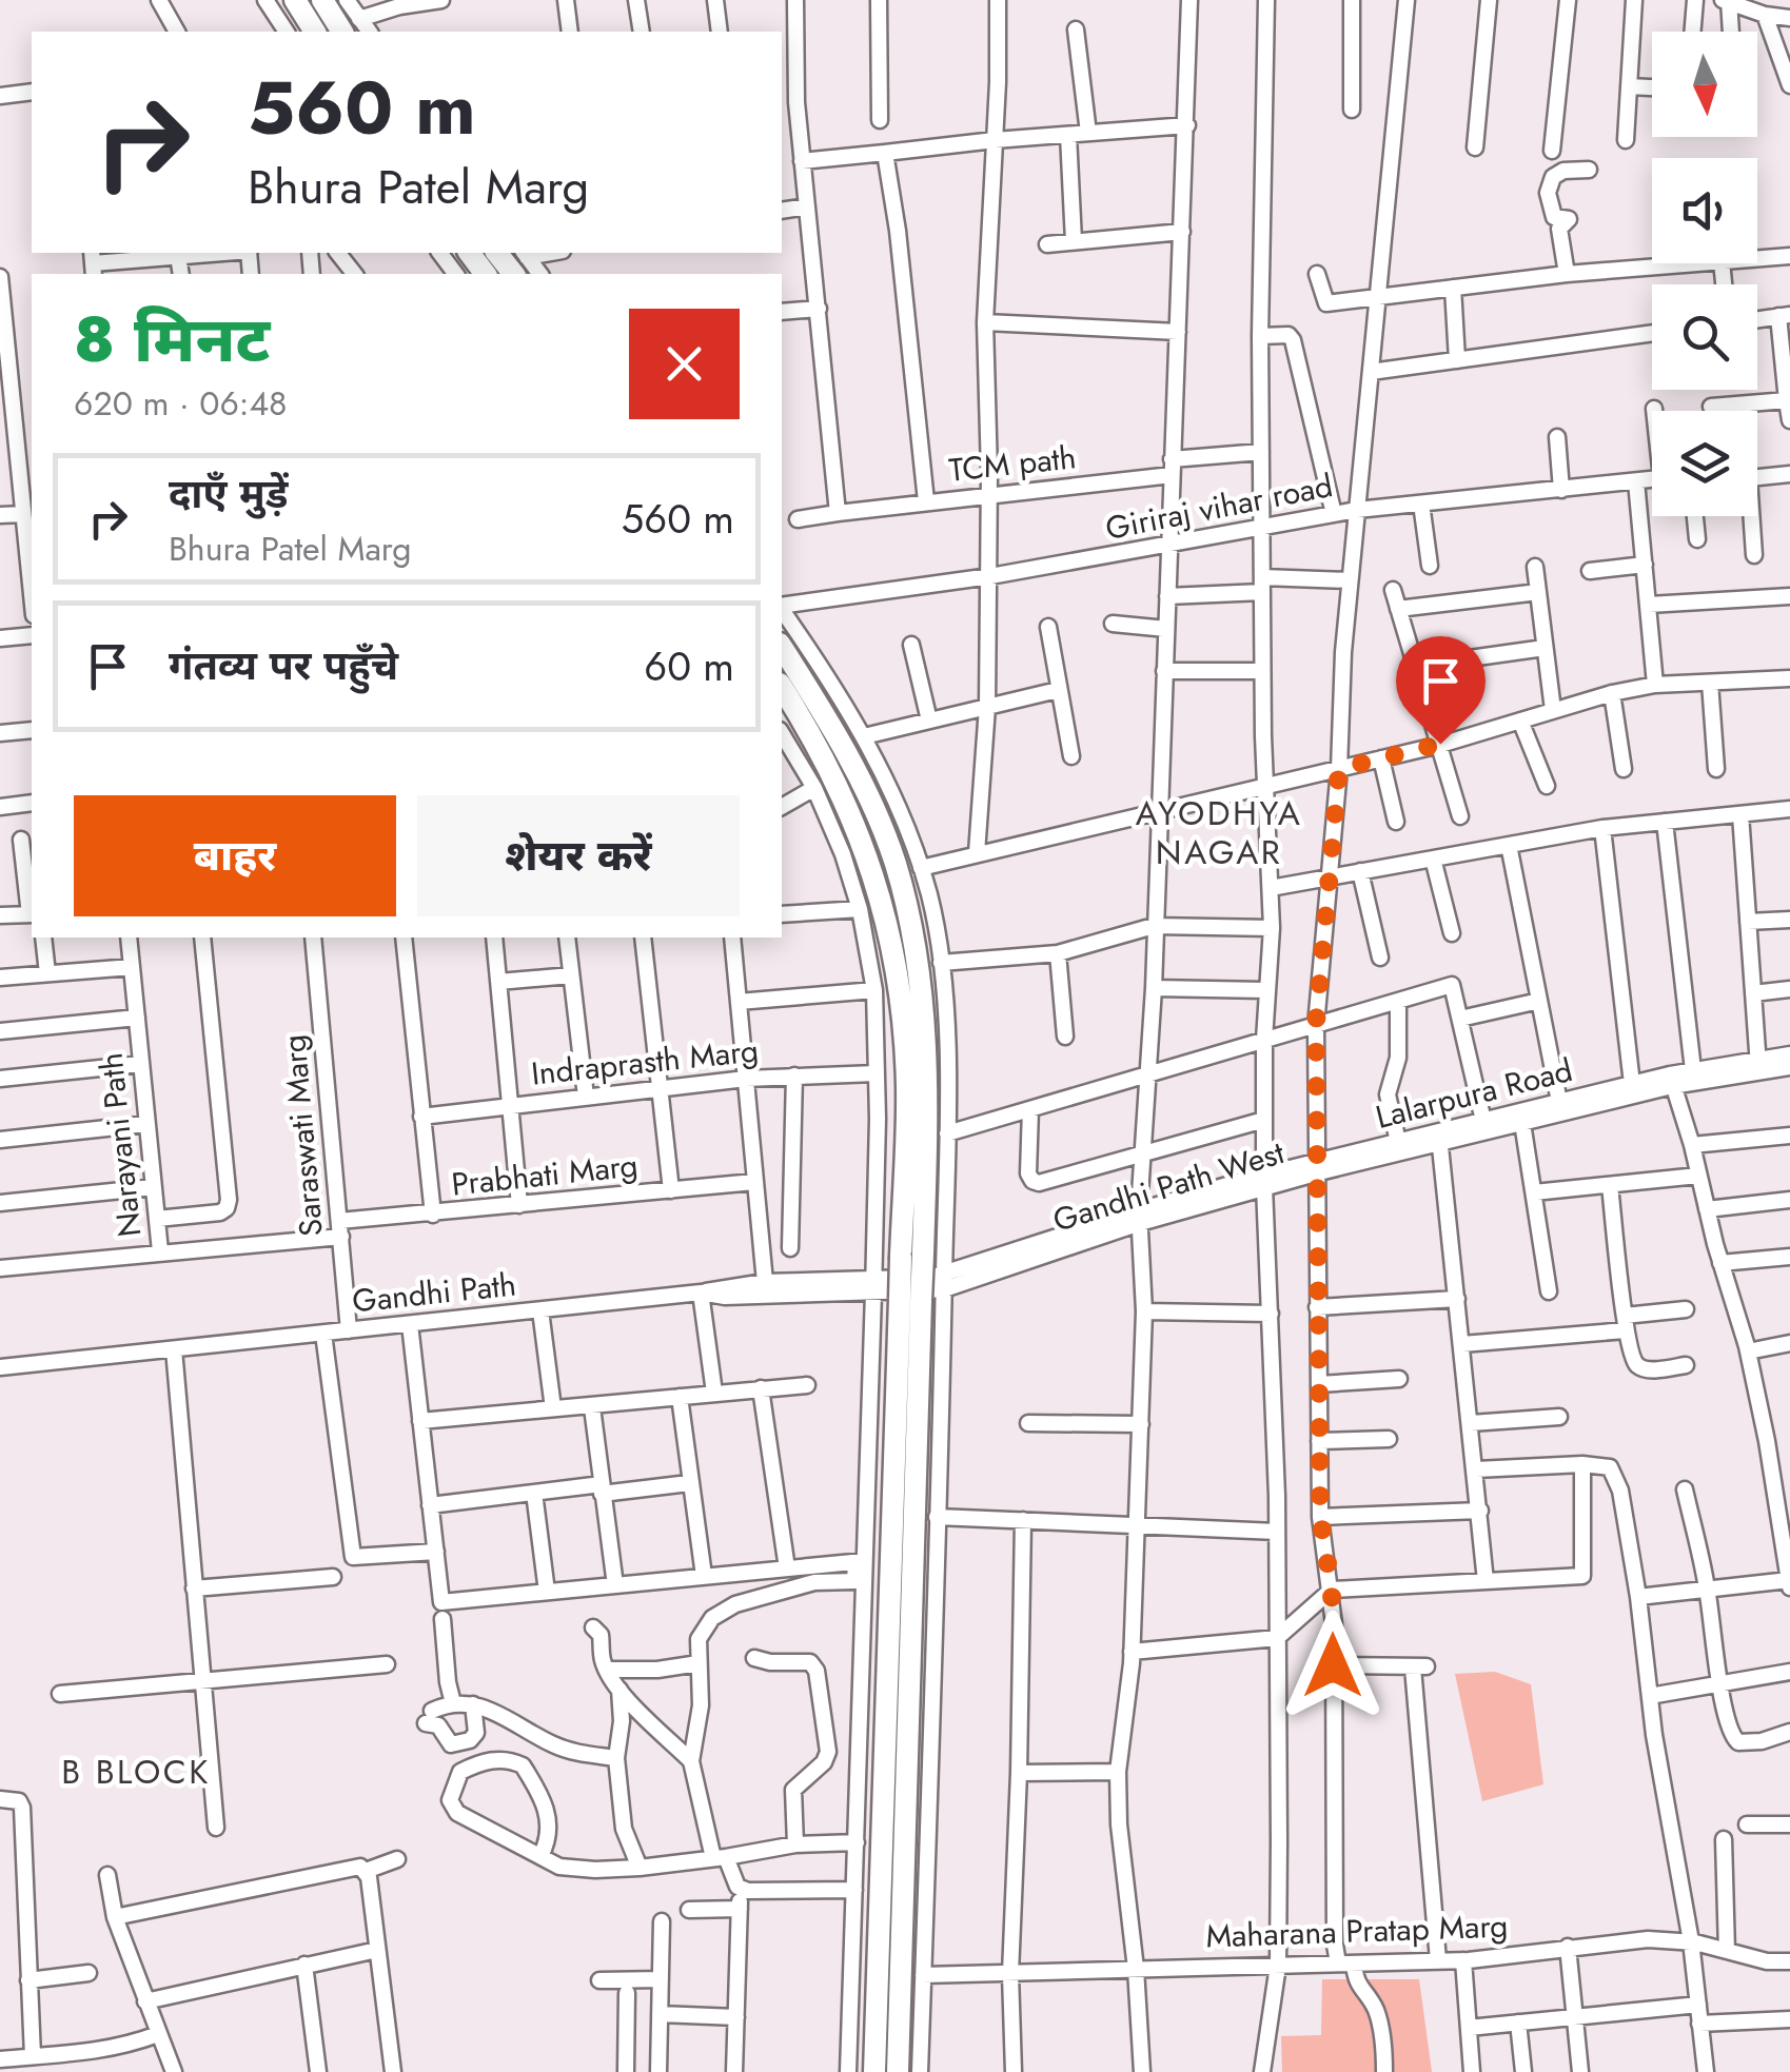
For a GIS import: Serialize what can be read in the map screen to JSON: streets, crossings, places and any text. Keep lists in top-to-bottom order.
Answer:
{
  "streets": {
    "street": [
      "TCM path",
      "Giriraj vihar road",
      "Indraprasth Marg",
      "Lalarpura Road",
      "Saraswati Marg",
      "Narayani Path",
      "Prabhati Marg",
      "Gandhi Path West",
      "Gandhi Path",
      "Maharana Pratap Marg"
    ]
  },
  "crossings": [
    ["Lalarpura Road", "Gandhi Path West"],
    ["Saraswati Marg", "Prabhati Marg"],
    ["Saraswati Marg", "Gandhi Path"],
    ["Narayani Path", "Prabhati Marg"]
  ],
  "districts": ["AYODHYA NAGAR", "B BLOCK"],
  "north": "bottom",
  "page": {
    "turn": ["560 m", "Bhura Patel Marg"],
    "heading": ["8 मिनट", "620 m · 06:48"],
    "list": [
      {
        "name": "दाएँ मुड़ें",
        "note": "Bhura Patel Marg",
        "value": "560 m"
      },
      {
        "name": "गंतव्य पर पहुँचे",
        "value": "60 m"
      }
    ],
    "buttons": ["बाहर", "शेयर करें"]
  }
}
